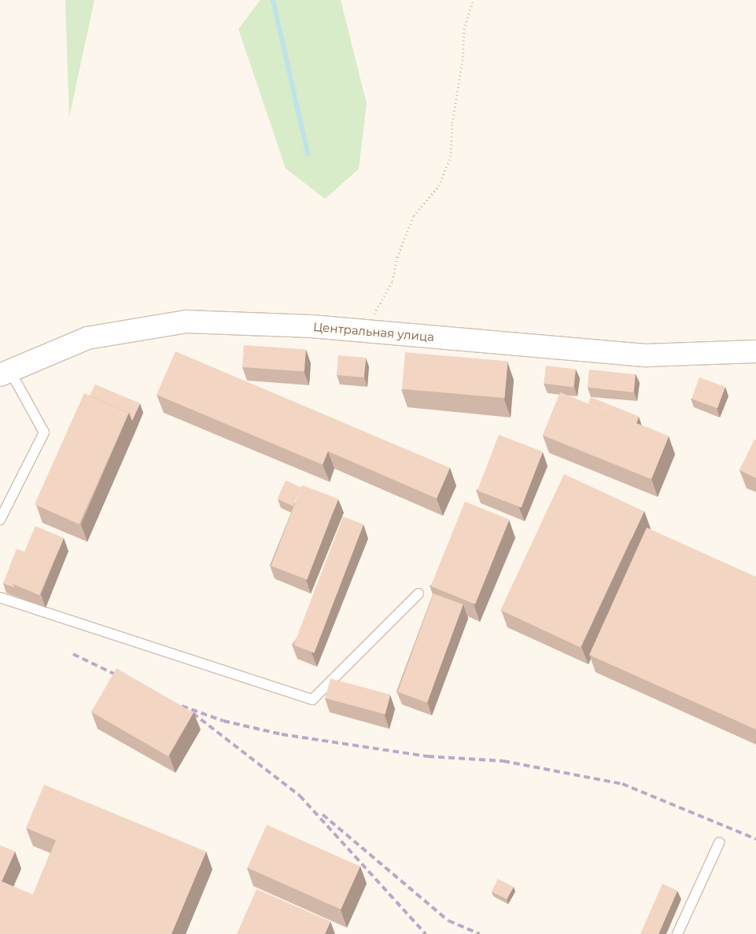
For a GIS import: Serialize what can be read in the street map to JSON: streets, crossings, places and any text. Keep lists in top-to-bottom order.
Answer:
{
  "streets": {
    "street": ["Центральная улица"]
  }
}
